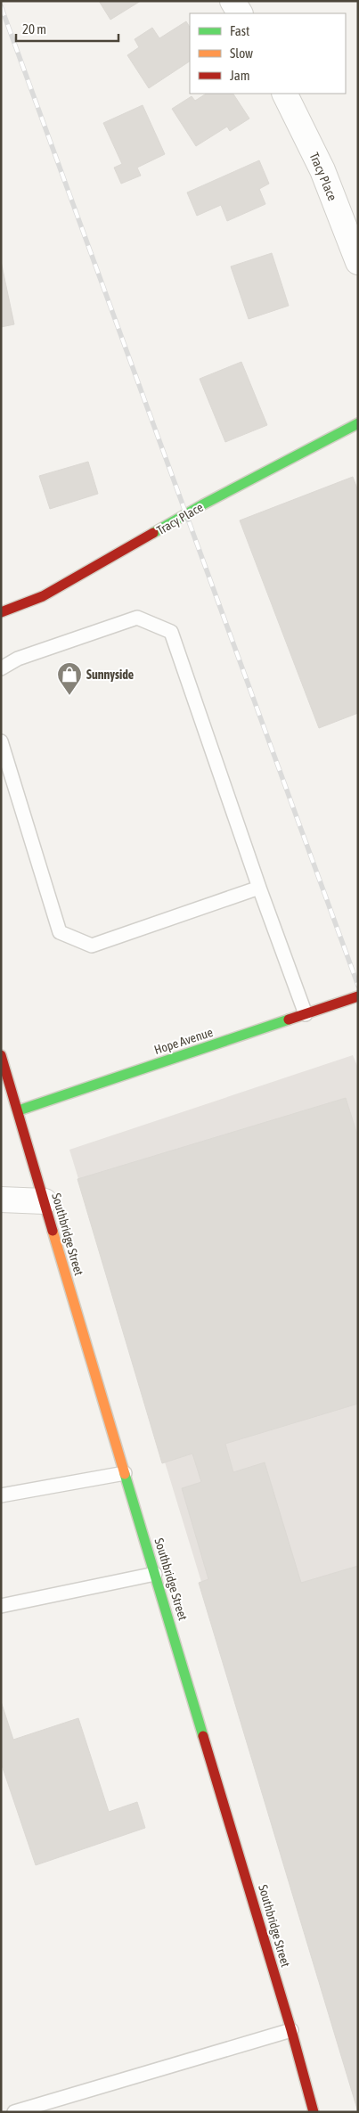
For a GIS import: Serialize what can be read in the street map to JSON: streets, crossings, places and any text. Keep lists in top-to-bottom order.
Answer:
{
  "streets": {
    "main road": ["Tracy Place", "Hope Avenue", "Southbridge Street"]
  },
  "crossings": [
    ["Hope Avenue", "Southbridge Street"]
  ],
  "places": {
    "shop": ["Sunnyside"]
  },
  "legend": ["Fast", "Slow", "Jam"],
  "scale_bar": "20 m"
}
